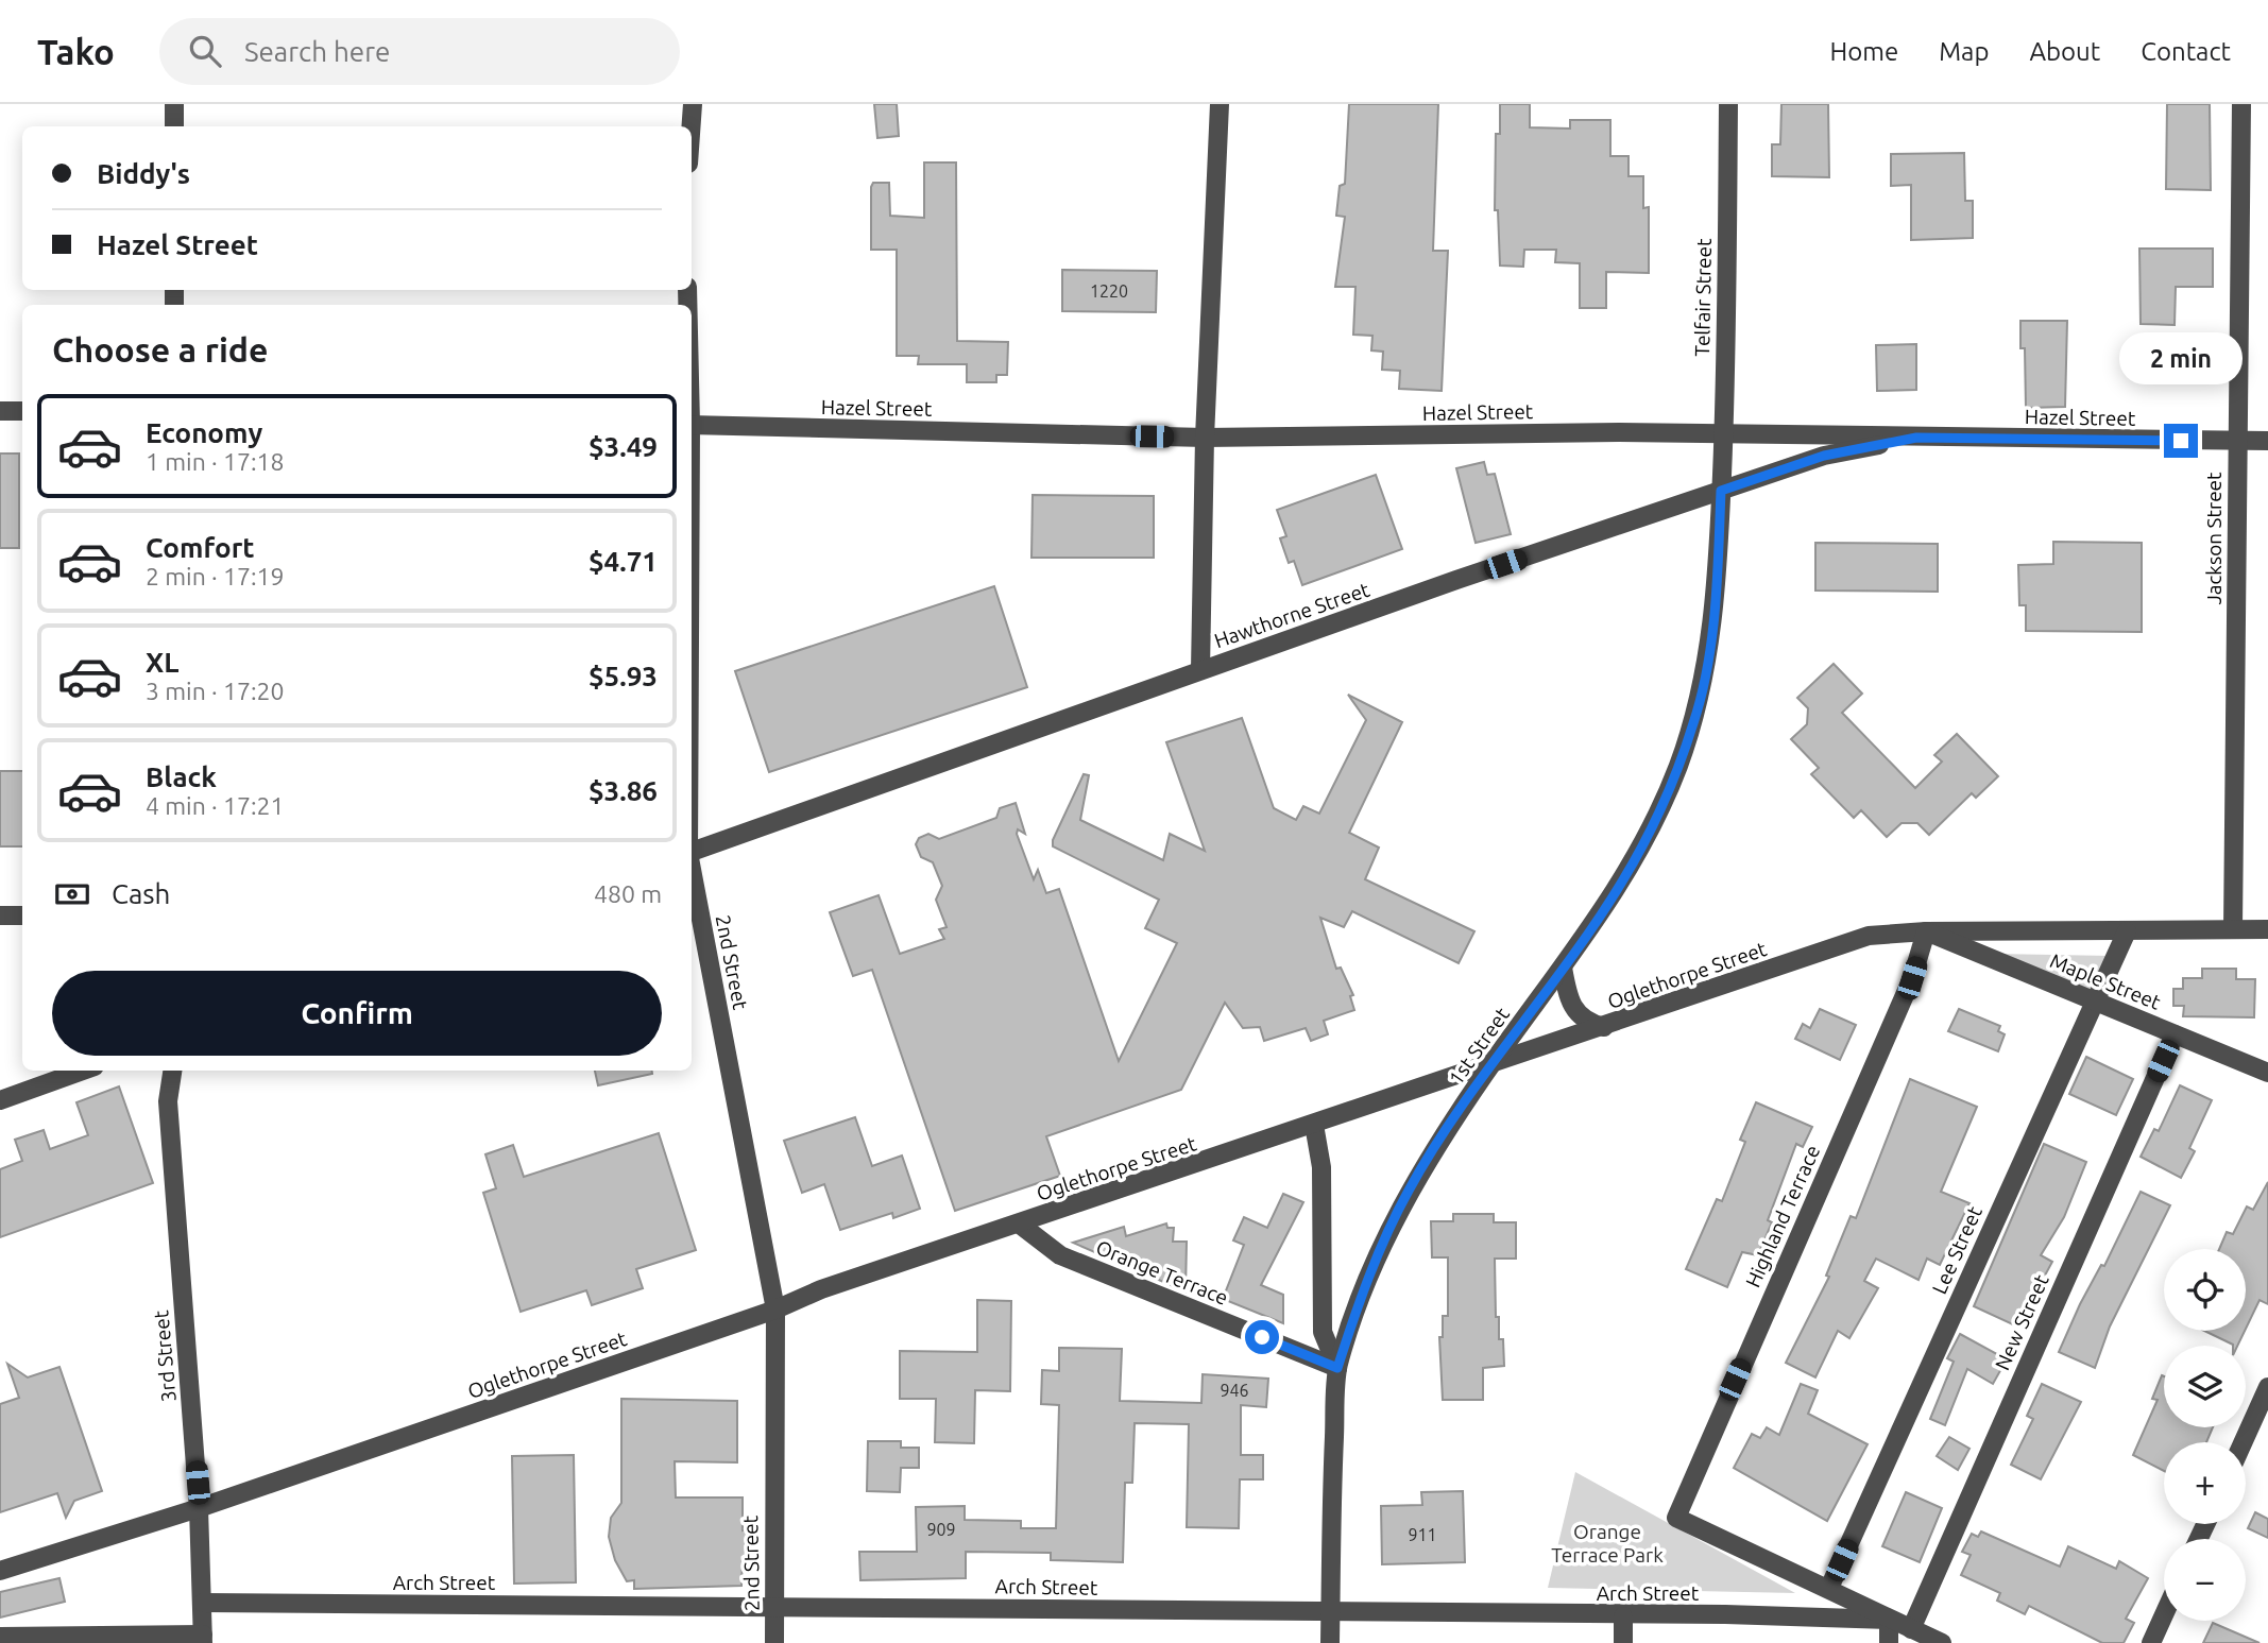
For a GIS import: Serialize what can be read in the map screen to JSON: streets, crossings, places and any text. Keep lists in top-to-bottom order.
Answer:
{
  "streets": {
    "street": [
      "Telfair Street",
      "Hazel Street",
      "Jackson Street",
      "Hawthorne Street",
      "2nd Street",
      "Oglethorpe Street",
      "Maple Street",
      "1st Street",
      "Highland Terrace",
      "Lee Street",
      "Orange Terrace",
      "New Street",
      "3rd Street",
      "Arch Street"
    ]
  },
  "crossings": [
    ["Telfair Street", "Hazel Street"],
    ["Telfair Street", "Hawthorne Street"],
    ["Telfair Street", "1st Street"],
    ["Hazel Street", "Jackson Street"],
    ["Hazel Street", "Hawthorne Street"],
    ["Jackson Street", "Oglethorpe Street"],
    ["Hawthorne Street", "1st Street"],
    ["2nd Street", "Oglethorpe Street"],
    ["2nd Street", "Arch Street"],
    ["Oglethorpe Street", "Maple Street"],
    ["Oglethorpe Street", "1st Street"],
    ["Oglethorpe Street", "Highland Terrace"],
    ["Oglethorpe Street", "Lee Street"],
    ["Oglethorpe Street", "Orange Terrace"],
    ["Oglethorpe Street", "3rd Street"],
    ["Maple Street", "Highland Terrace"],
    ["Maple Street", "Lee Street"],
    ["Maple Street", "New Street"],
    ["1st Street", "Orange Terrace"],
    ["1st Street", "Arch Street"],
    ["Highland Terrace", "Lee Street"],
    ["3rd Street", "Arch Street"]
  ],
  "parks": ["Orange Terrace Park"],
  "house_numbers": [
    "1220",
    "946",
    "909",
    "911"
  ],
  "page": {
    "header": "Tako",
    "search": "Search here",
    "nav": [
      "Home",
      "Map",
      "About",
      "Contact"
    ],
    "banner": ["Biddy's", "Hazel Street"],
    "heading": "Choose a ride",
    "bubble": "2 min",
    "list": [
      {
        "name": "Economy",
        "note": "1 min · 17:18",
        "value": "$3.49"
      },
      {
        "name": "Comfort",
        "note": "2 min · 17:19",
        "value": "$4.71"
      },
      {
        "name": "XL",
        "note": "3 min · 17:20",
        "value": "$5.93"
      },
      {
        "name": "Black",
        "note": "4 min · 17:21",
        "value": "$3.86"
      }
    ],
    "pay": ["Cash", "480 m"],
    "buttons": "Confirm",
    "map_buttons": ["+", "−"]
  }
}
